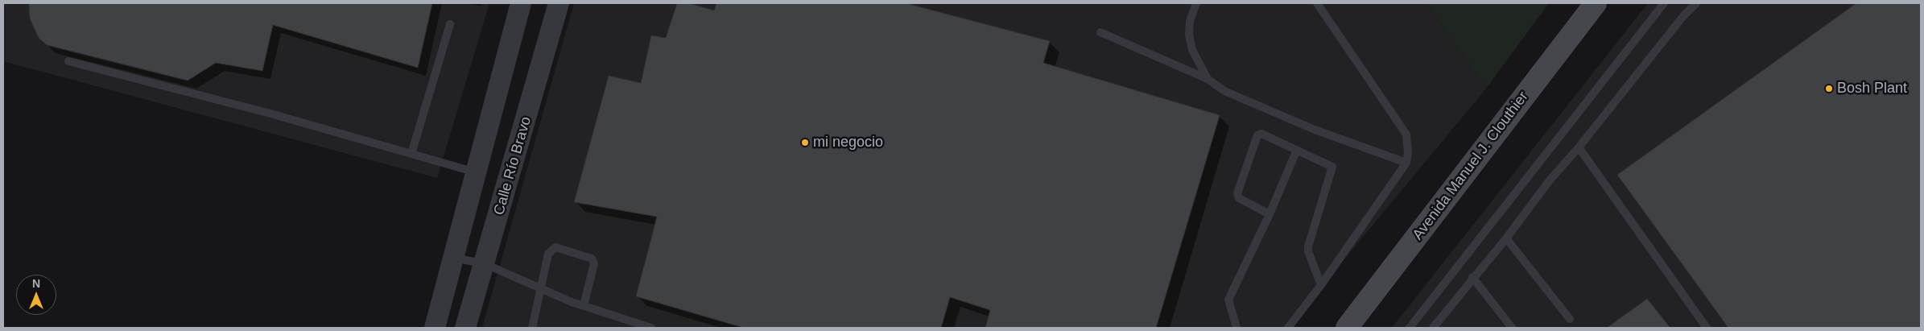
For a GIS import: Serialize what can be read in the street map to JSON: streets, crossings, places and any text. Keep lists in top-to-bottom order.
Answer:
{
  "streets": {
    "main road": ["Avenida Manuel J. Clouthier"],
    "street": ["Calle Río Bravo"]
  },
  "places": ["Bosh Plant", "mi negocio"],
  "north": "top"
}
